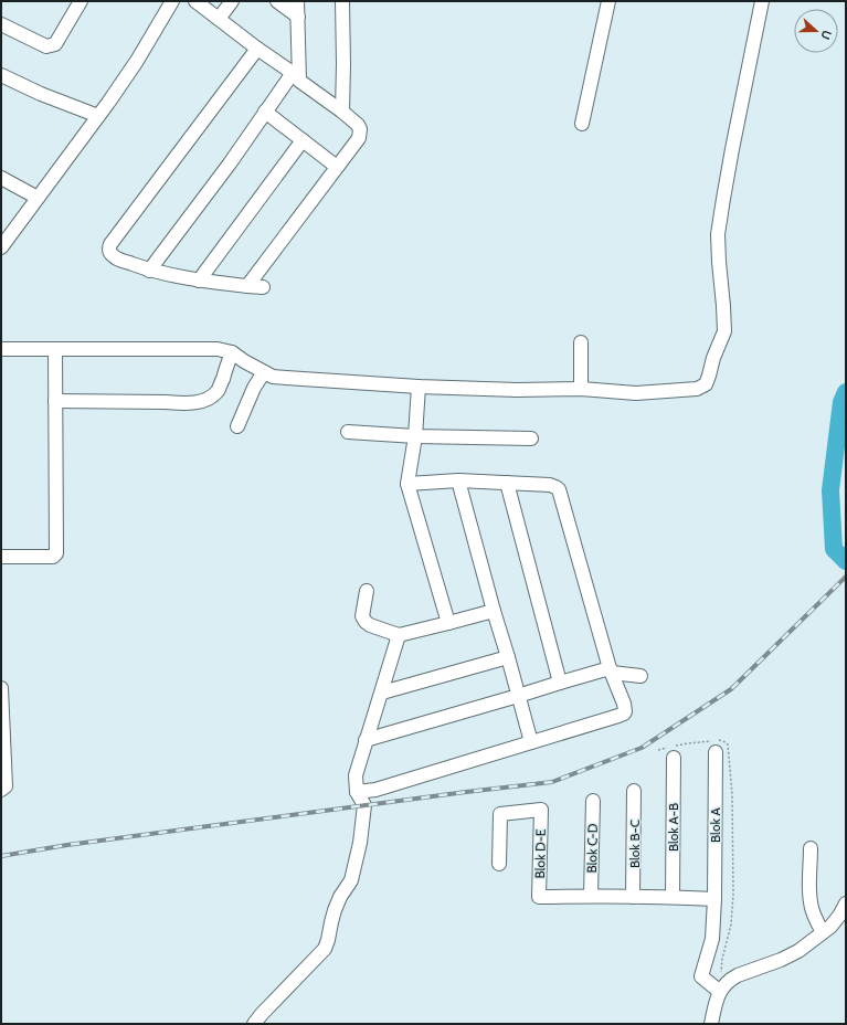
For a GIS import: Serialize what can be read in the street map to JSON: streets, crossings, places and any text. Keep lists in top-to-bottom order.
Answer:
{
  "streets": {
    "street": [
      "Blok A",
      "Blok A-B",
      "Blok B-C",
      "Blok C-D",
      "Blok D-E"
    ]
  },
  "crossings": [
    ["Blok C-D", "Blok D-E"]
  ],
  "north": "right"
}
